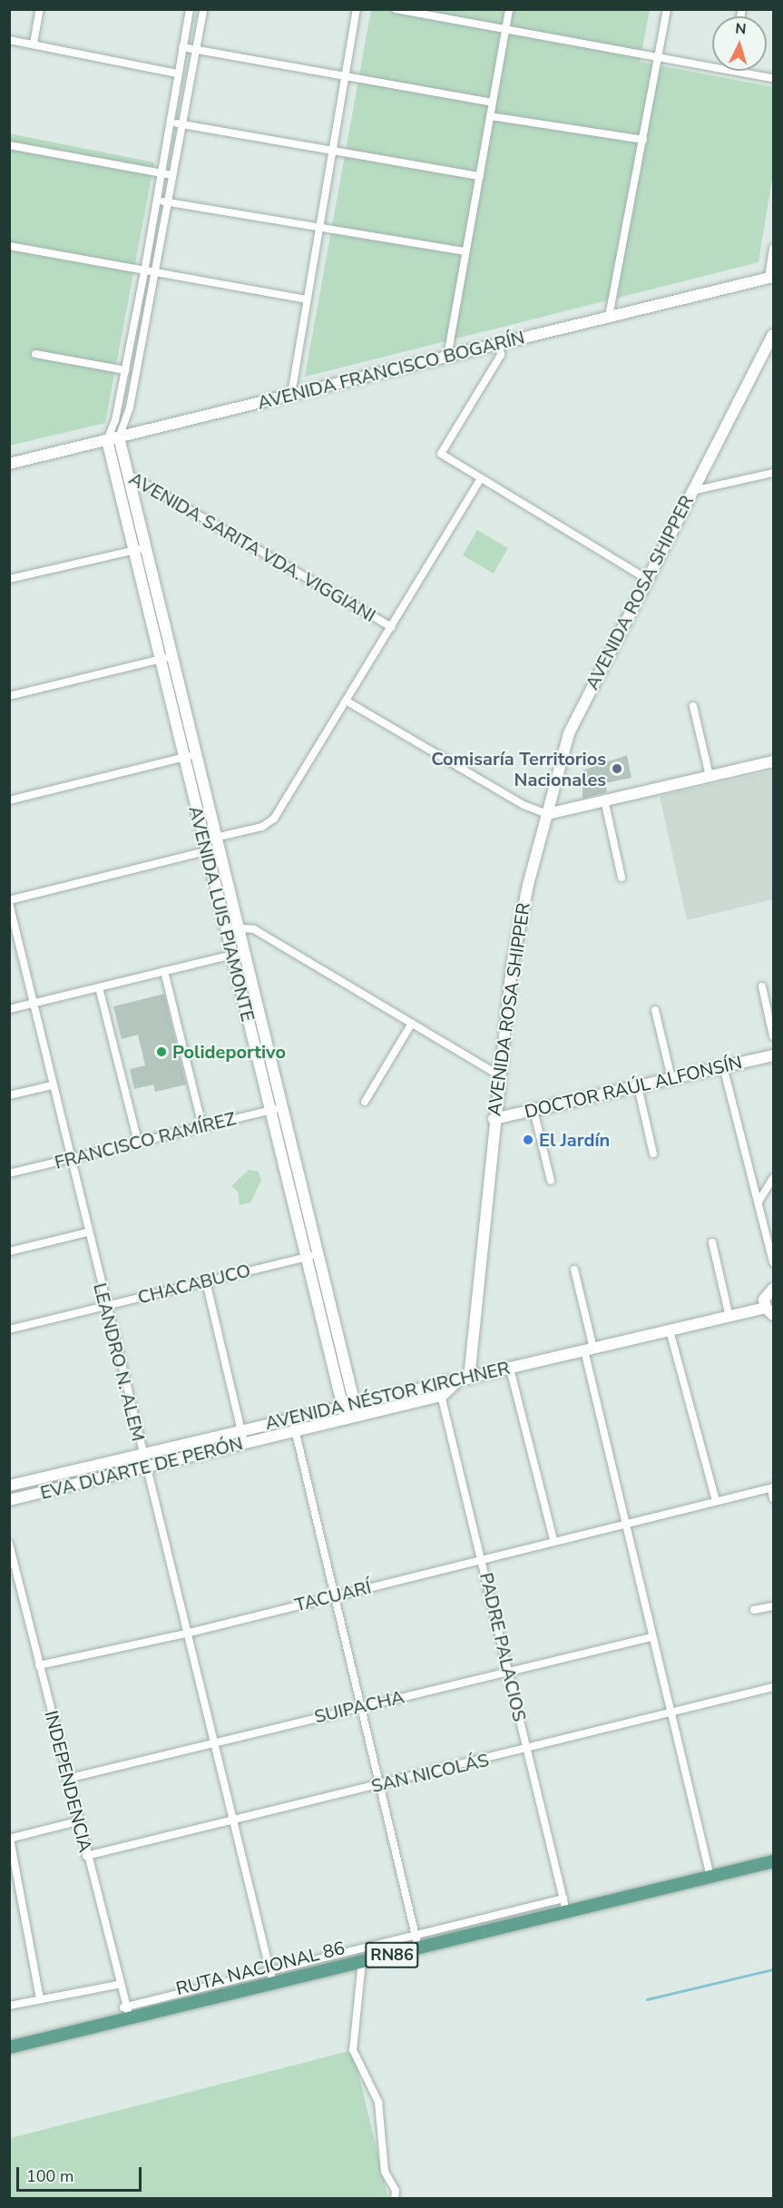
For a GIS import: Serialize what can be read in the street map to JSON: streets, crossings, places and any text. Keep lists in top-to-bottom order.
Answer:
{
  "streets": {
    "main road": ["RN86", "RUTA NACIONAL 86"],
    "street": [
      "AVENIDA FRANCISCO BOGARÍN",
      "AVENIDA SARITA VDA. VIGGIANI",
      "AVENIDA ROSA SHIPPER",
      "AVENIDA LUIS PIAMONTE",
      "DOCTOR RAÚL ALFONSÍN",
      "FRANCISCO RAMÍREZ",
      "CHACABUCO",
      "LEANDRO N. ALEM",
      "AVENIDA NÉSTOR KIRCHNER",
      "EVA DUARTE DE PERÓN",
      "TACUARÍ",
      "PADRE PALACIOS",
      "SUIPACHA",
      "SAN NICOLÁS",
      "INDEPENDENCIA"
    ]
  },
  "crossings": [
    ["AVENIDA FRANCISCO BOGARÍN", "AVENIDA LUIS PIAMONTE"],
    ["AVENIDA SARITA VDA. VIGGIANI", "AVENIDA LUIS PIAMONTE"],
    ["AVENIDA ROSA SHIPPER", "DOCTOR RAÚL ALFONSÍN"],
    ["AVENIDA ROSA SHIPPER", "AVENIDA NÉSTOR KIRCHNER"],
    ["AVENIDA LUIS PIAMONTE", "FRANCISCO RAMÍREZ"],
    ["AVENIDA LUIS PIAMONTE", "CHACABUCO"],
    ["AVENIDA LUIS PIAMONTE", "AVENIDA NÉSTOR KIRCHNER"],
    ["AVENIDA LUIS PIAMONTE", "EVA DUARTE DE PERÓN"],
    ["FRANCISCO RAMÍREZ", "LEANDRO N. ALEM"],
    ["CHACABUCO", "LEANDRO N. ALEM"],
    ["LEANDRO N. ALEM", "AVENIDA NÉSTOR KIRCHNER"],
    ["LEANDRO N. ALEM", "EVA DUARTE DE PERÓN"],
    ["LEANDRO N. ALEM", "TACUARÍ"],
    ["LEANDRO N. ALEM", "SUIPACHA"],
    ["LEANDRO N. ALEM", "SAN NICOLÁS"],
    ["LEANDRO N. ALEM", "RUTA NACIONAL 86"],
    ["AVENIDA NÉSTOR KIRCHNER", "PADRE PALACIOS"],
    ["EVA DUARTE DE PERÓN", "PADRE PALACIOS"],
    ["TACUARÍ", "PADRE PALACIOS"],
    ["TACUARÍ", "INDEPENDENCIA"],
    ["PADRE PALACIOS", "SUIPACHA"],
    ["PADRE PALACIOS", "SAN NICOLÁS"],
    ["PADRE PALACIOS", "RUTA NACIONAL 86"],
    ["SUIPACHA", "INDEPENDENCIA"],
    ["SAN NICOLÁS", "INDEPENDENCIA"],
    ["INDEPENDENCIA", "RUTA NACIONAL 86"]
  ],
  "places": ["Comisaría Territorios Nacionales", "Polideportivo", "El Jardín"],
  "scale_bar": "100 m",
  "north": "top"
}
